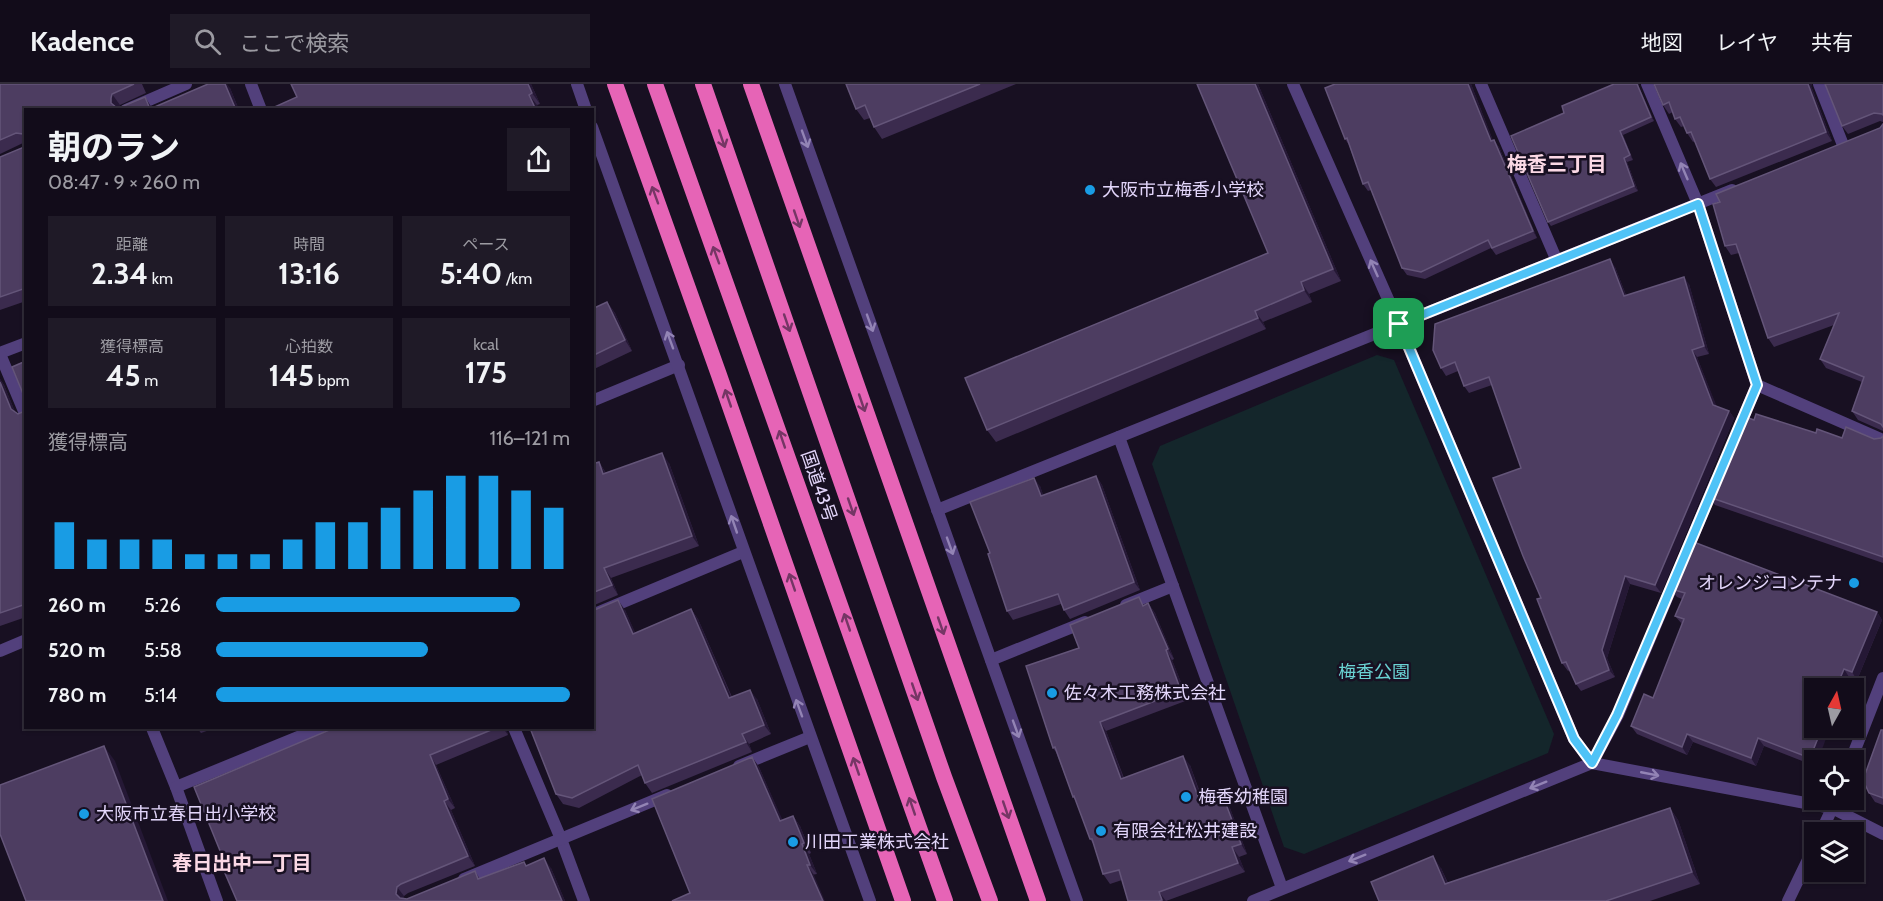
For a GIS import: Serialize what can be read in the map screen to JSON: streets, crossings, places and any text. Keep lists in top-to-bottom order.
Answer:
{
  "streets": {
    "highway": ["国道43号"]
  },
  "districts": ["梅香三丁目", "春日出中一丁目"],
  "parks": ["梅香公園"],
  "places": [
    "大阪市立梅香小学校",
    "オレンジコンテナ",
    "佐々木工務株式会社",
    "梅香幼稚園",
    "大阪市立春日出小学校",
    "有限会社松井建設",
    "川田工業株式会社"
  ],
  "north": "top",
  "page": {
    "header": "Kadence",
    "search": "ここで検索",
    "nav": ["地図", "レイヤ", "共有"],
    "heading": ["朝のラン", "08:47 · 9 × 260 m"],
    "stats": [
      ["距離", "2.34 km"],
      ["時間", "13:16"],
      ["ペース", "5:40 /km"],
      ["獲得標高", "45 m"],
      ["心拍数", "145 bpm"],
      ["kcal", "175"]
    ],
    "chart": ["獲得標高", "116–121 m"],
    "list": [
      {
        "name": "260 m",
        "note": "5:26"
      },
      {
        "name": "520 m",
        "note": "5:58"
      },
      {
        "name": "780 m",
        "note": "5:14"
      }
    ]
  }
}
